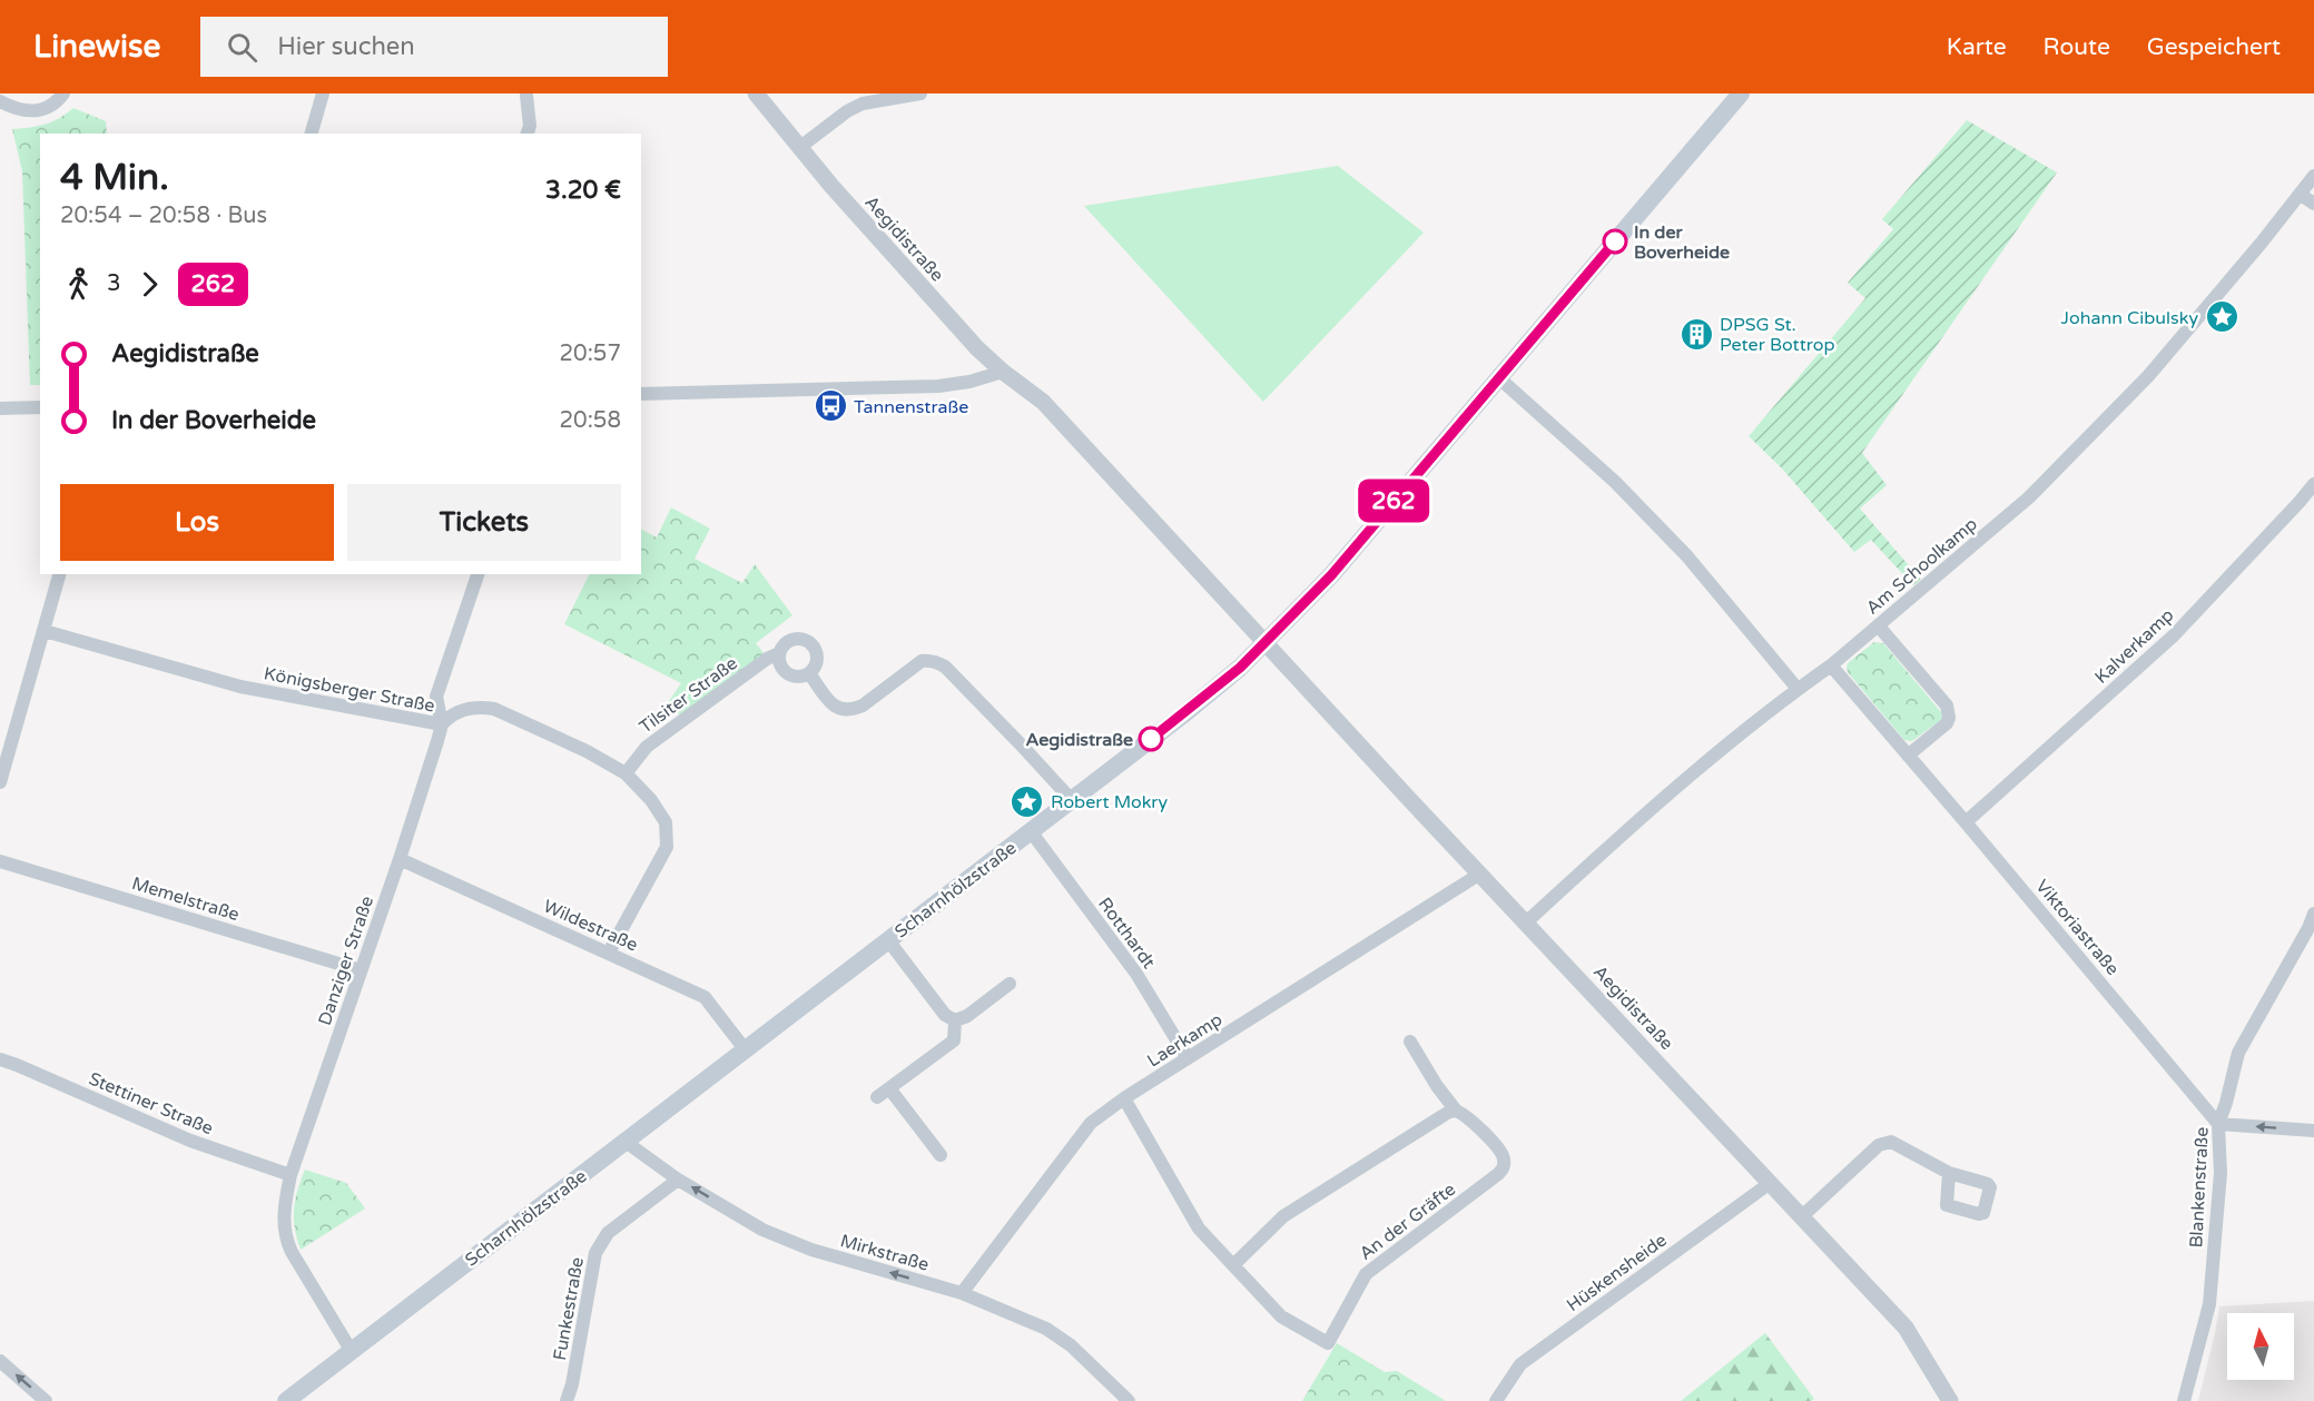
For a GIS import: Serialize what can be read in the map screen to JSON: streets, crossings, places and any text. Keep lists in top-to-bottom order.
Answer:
{
  "streets": {
    "main road": ["Scharnhölzstraße"],
    "street": [
      "Aegidistraße",
      "Am Schoolkamp",
      "Kalverkamp",
      "Königsberger Straße",
      "Tilsiter Straße",
      "Memelstraße",
      "Wildestraße",
      "Viktoriastraße",
      "Rotthardt",
      "Danziger Straße",
      "Laerkamp",
      "Stettiner Straße",
      "Blankenstraße",
      "An der Gräfte",
      "Mirkstraße",
      "Hüskensheide",
      "Funkestraße"
    ]
  },
  "crossings": [
    ["Aegidistraße", "Am Schoolkamp"],
    ["Aegidistraße", "Scharnhölzstraße"],
    ["Aegidistraße", "Laerkamp"],
    ["Aegidistraße", "Hüskensheide"],
    ["Am Schoolkamp", "Viktoriastraße"],
    ["Kalverkamp", "Viktoriastraße"],
    ["Königsberger Straße", "Tilsiter Straße"],
    ["Königsberger Straße", "Wildestraße"],
    ["Königsberger Straße", "Danziger Straße"],
    ["Scharnhölzstraße", "Wildestraße"],
    ["Scharnhölzstraße", "Rotthardt"],
    ["Scharnhölzstraße", "Danziger Straße"],
    ["Scharnhölzstraße", "Mirkstraße"],
    ["Memelstraße", "Danziger Straße"],
    ["Wildestraße", "Danziger Straße"],
    ["Viktoriastraße", "Blankenstraße"],
    ["Rotthardt", "Laerkamp"],
    ["Danziger Straße", "Stettiner Straße"],
    ["Laerkamp", "An der Gräfte"],
    ["Laerkamp", "Mirkstraße"],
    ["Mirkstraße", "Funkestraße"]
  ],
  "one_way": ["Mirkstraße"],
  "places": {
    "other": ["In der Boverheide", "Aegidistraße"],
    "place": ["Johann Cibulsky", "Robert Mokry"],
    "building": ["DPSG St. Peter Bottrop"],
    "bus stop": ["Tannenstraße"]
  },
  "lines": ["bus line 262"],
  "north": "top",
  "page": {
    "header": "Linewise",
    "search": "Hier suchen",
    "nav": ["Karte", "Route", "Gespeichert"],
    "on_map": "262",
    "heading": ["4 Min.", "20:54 – 20:58 · Bus", "3.20 €"],
    "legs": ["3", "262"],
    "list": [
      {
        "name": "Aegidistraße",
        "value": "20:57"
      },
      {
        "name": "In der Boverheide",
        "value": "20:58"
      }
    ],
    "buttons": ["Los", "Tickets"]
  }
}
